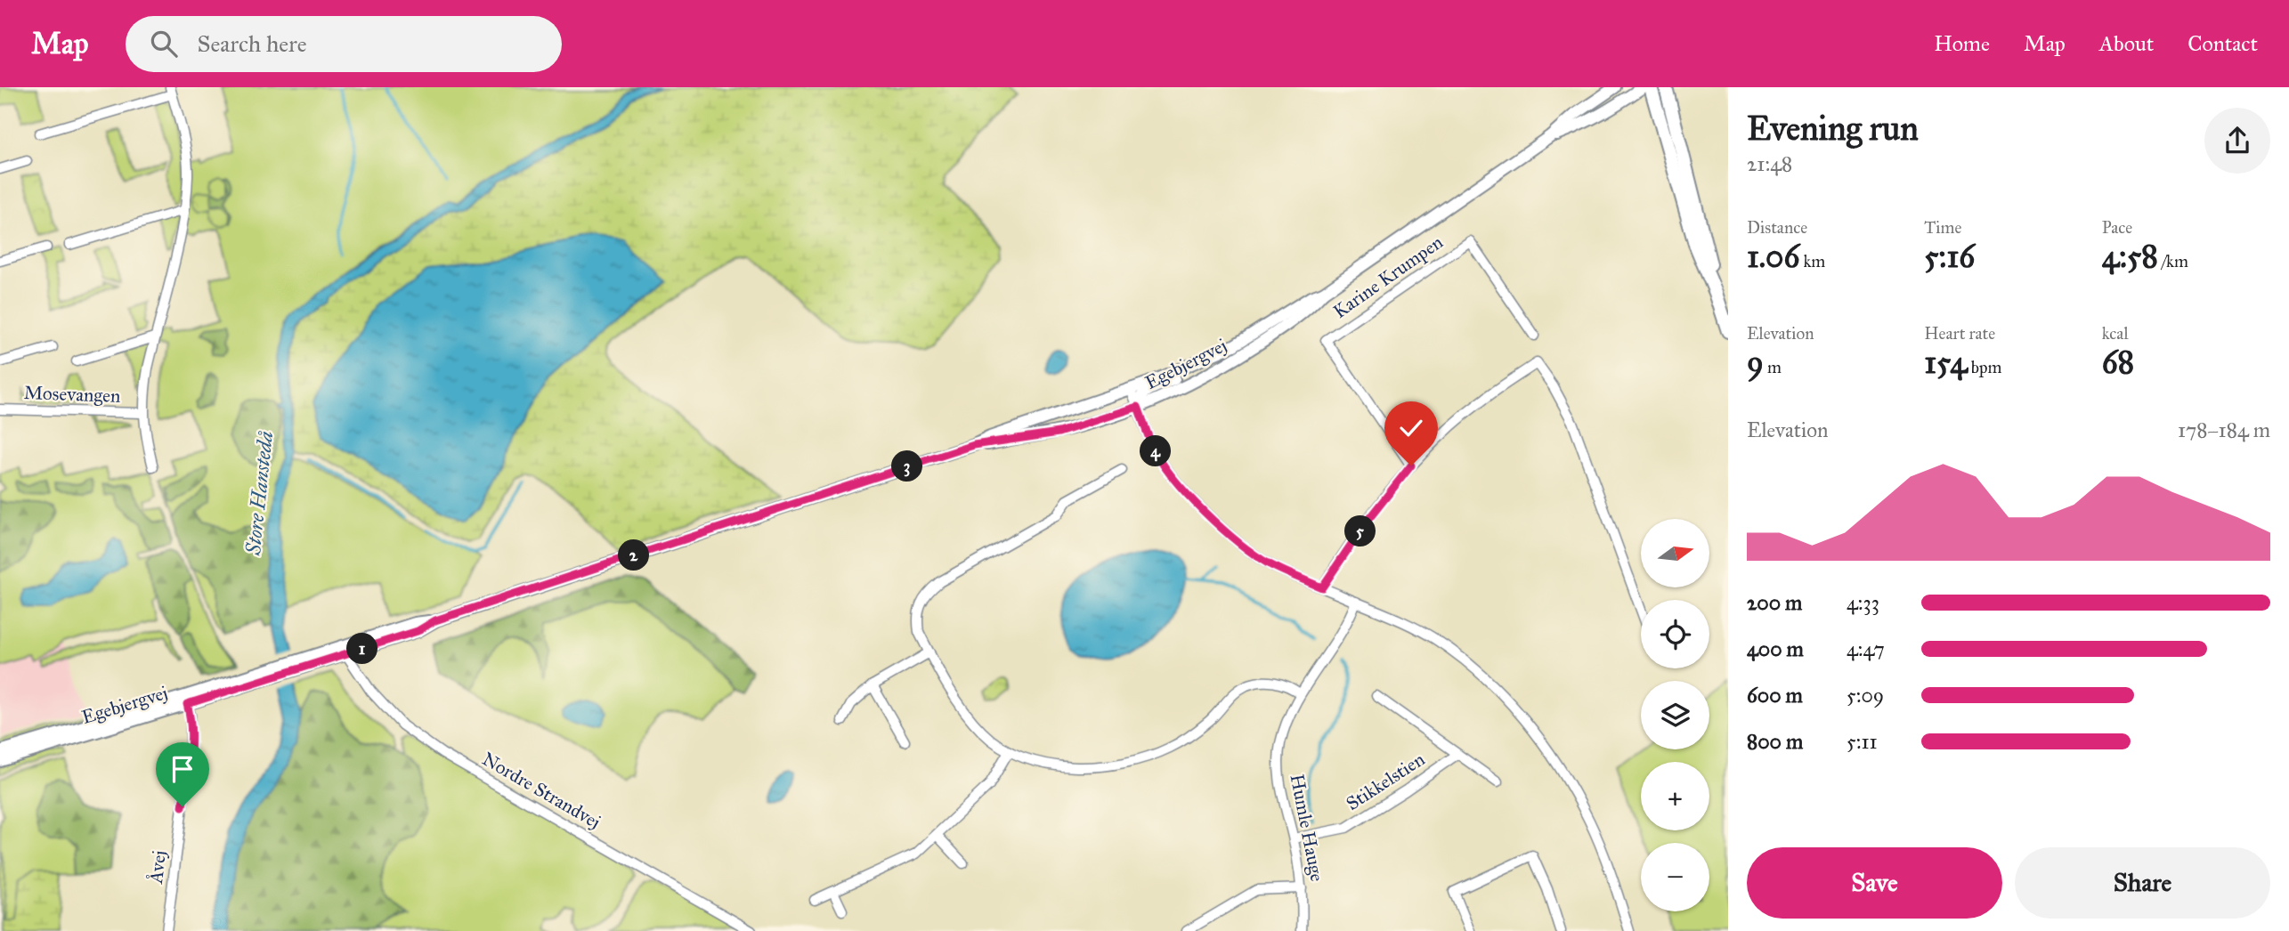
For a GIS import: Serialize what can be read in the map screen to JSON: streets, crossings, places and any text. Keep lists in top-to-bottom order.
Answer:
{
  "streets": {
    "street": [
      "Karine Krumpen",
      "Egebjergvej",
      "Mosevangen",
      "Stikkelstien",
      "Nordre Strandvej",
      "Humle Hauge",
      "Åvej"
    ]
  },
  "crossings": [
    ["Egebjergvej", "Nordre Strandvej"],
    ["Egebjergvej", "Åvej"],
    ["Stikkelstien", "Humle Hauge"]
  ],
  "water": ["Store Hanstedå"],
  "north": "right",
  "page": {
    "header": "Map",
    "search": "Search here",
    "nav": [
      "Home",
      "Map",
      "About",
      "Contact"
    ],
    "heading": ["Evening run", "21:48"],
    "stats": [
      ["Distance", "1.06 km"],
      ["Time", "5:16"],
      ["Pace", "4:58 /km"],
      ["Elevation", "9 m"],
      ["Heart rate", "154 bpm"],
      ["kcal", "68"]
    ],
    "chart": ["Elevation", "178–184 m"],
    "pins": [
      "4",
      "3",
      "5",
      "2",
      "1"
    ],
    "map_buttons": ["+", "−"],
    "list": [
      {
        "name": "200 m",
        "note": "4:33"
      },
      {
        "name": "400 m",
        "note": "4:47"
      },
      {
        "name": "600 m",
        "note": "5:09"
      },
      {
        "name": "800 m",
        "note": "5:11"
      }
    ],
    "buttons": ["Save", "Share"]
  }
}
